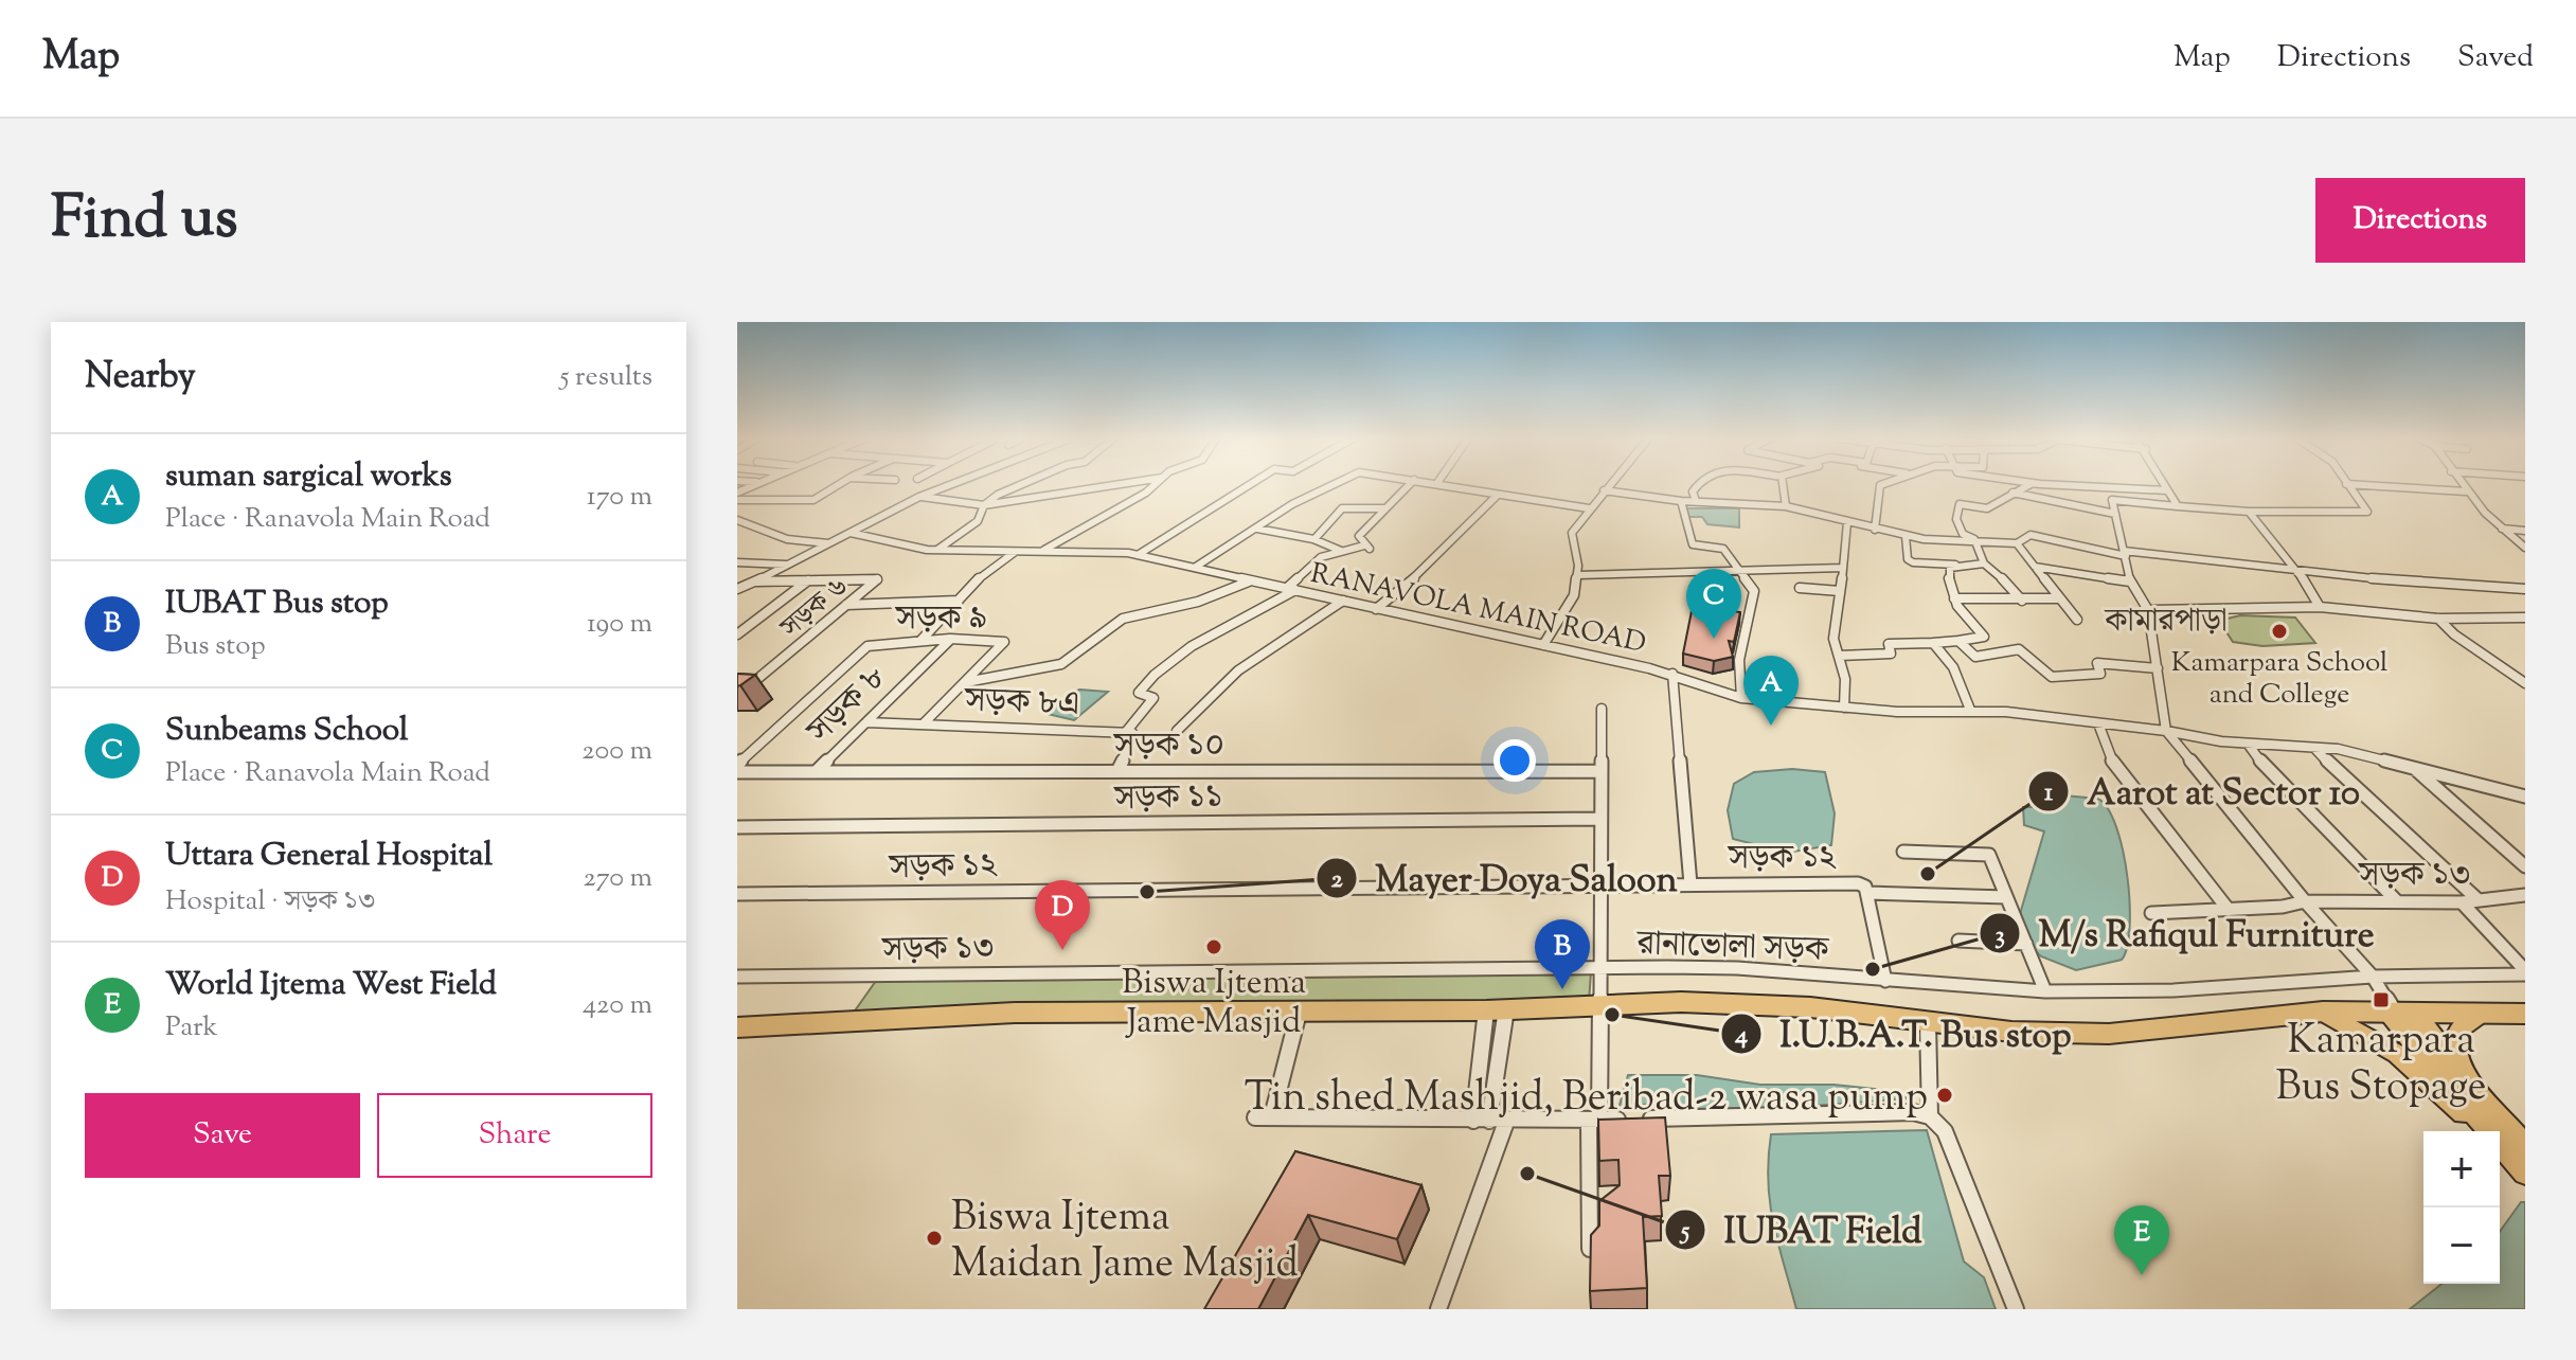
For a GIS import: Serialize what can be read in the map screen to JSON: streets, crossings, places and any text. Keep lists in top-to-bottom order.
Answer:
{
  "streets": {
    "street": [
      "সড়ক ৬",
      "RANAVOLA MAIN ROAD",
      "সড়ক ৯",
      "সড়ক ৮এ",
      "সড়ক ৮",
      "সড়ক ১০",
      "সড়ক ১১",
      "সড়ক ১২",
      "সড়ক ১৩",
      "রানাভোলা সড়ক"
    ]
  },
  "crossings": [
    ["সড়ক ৯", "সড়ক ৮এ"],
    ["সড়ক ৯", "সড়ক ৮"],
    ["সড়ক ৮এ", "সড়ক ৮"],
    ["সড়ক ৮এ", "সড়ক ১০"],
    ["সড়ক ৮", "সড়ক ১০"],
    ["সড়ক ১২", "রানাভোলা সড়ক"],
    ["সড়ক ১৩", "রানাভোলা সড়ক"]
  ],
  "districts": ["কামারপাড়া"],
  "places": {
    "other": [
      "Kamarpara School and College",
      "Aarot at Sector 10",
      "Mayer Doya Saloon",
      "Biswa Ijtema Jame Masjid",
      "M/s Rafiqul Furniture",
      "I.U.B.A.T. Bus stop",
      "Tin shed Mashjid, Beribad-2 wasa pump",
      "IUBAT Field",
      "Biswa Ijtema Maidan Jame Masjid"
    ],
    "transit": ["Kamarpara Bus Stopage"]
  },
  "page": {
    "header": "Map",
    "nav": ["Map", "Directions", "Saved"],
    "title": "Find us",
    "buttons": [
      "Directions",
      ["Save", "Share"]
    ],
    "heading": ["Nearby", "5 results"],
    "list": [
      {
        "mark": "A",
        "name": "suman sargical works",
        "note": "Place · Ranavola Main Road",
        "value": "170 m"
      },
      {
        "mark": "B",
        "name": "IUBAT Bus stop",
        "note": "Bus stop",
        "value": "190 m"
      },
      {
        "mark": "C",
        "name": "Sunbeams School",
        "note": "Place · Ranavola Main Road",
        "value": "200 m"
      },
      {
        "mark": "D",
        "name": "Uttara General Hospital",
        "note": "Hospital · সড়ক ১৩",
        "value": "270 m"
      },
      {
        "mark": "E",
        "name": "World Ijtema West Field",
        "note": "Park",
        "value": "420 m"
      }
    ],
    "pins": [
      "C",
      "A",
      "D",
      "B",
      "E"
    ],
    "map_buttons": ["+", "−"]
  }
}
